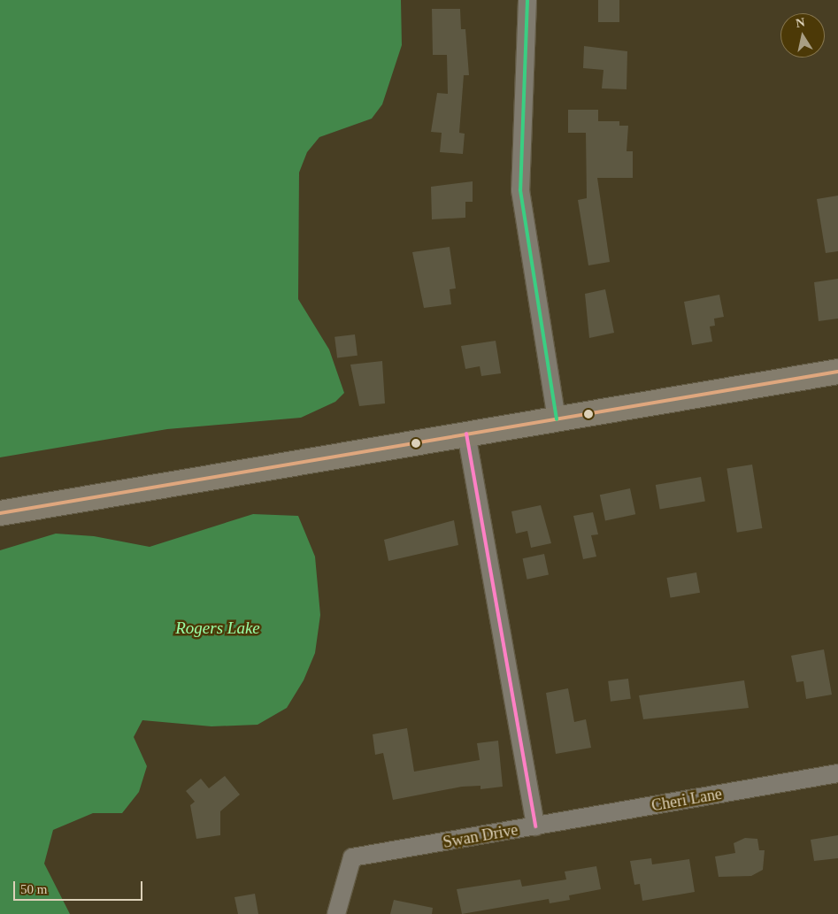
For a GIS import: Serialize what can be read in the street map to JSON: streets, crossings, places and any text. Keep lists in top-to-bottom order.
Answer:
{
  "streets": {
    "street": ["Cheri Lane", "Swan Drive"]
  },
  "crossings": [
    ["Cheri Lane", "Swan Drive"]
  ],
  "water": ["Rogers Lake"],
  "scale_bar": "50 m",
  "north": "top"
}
